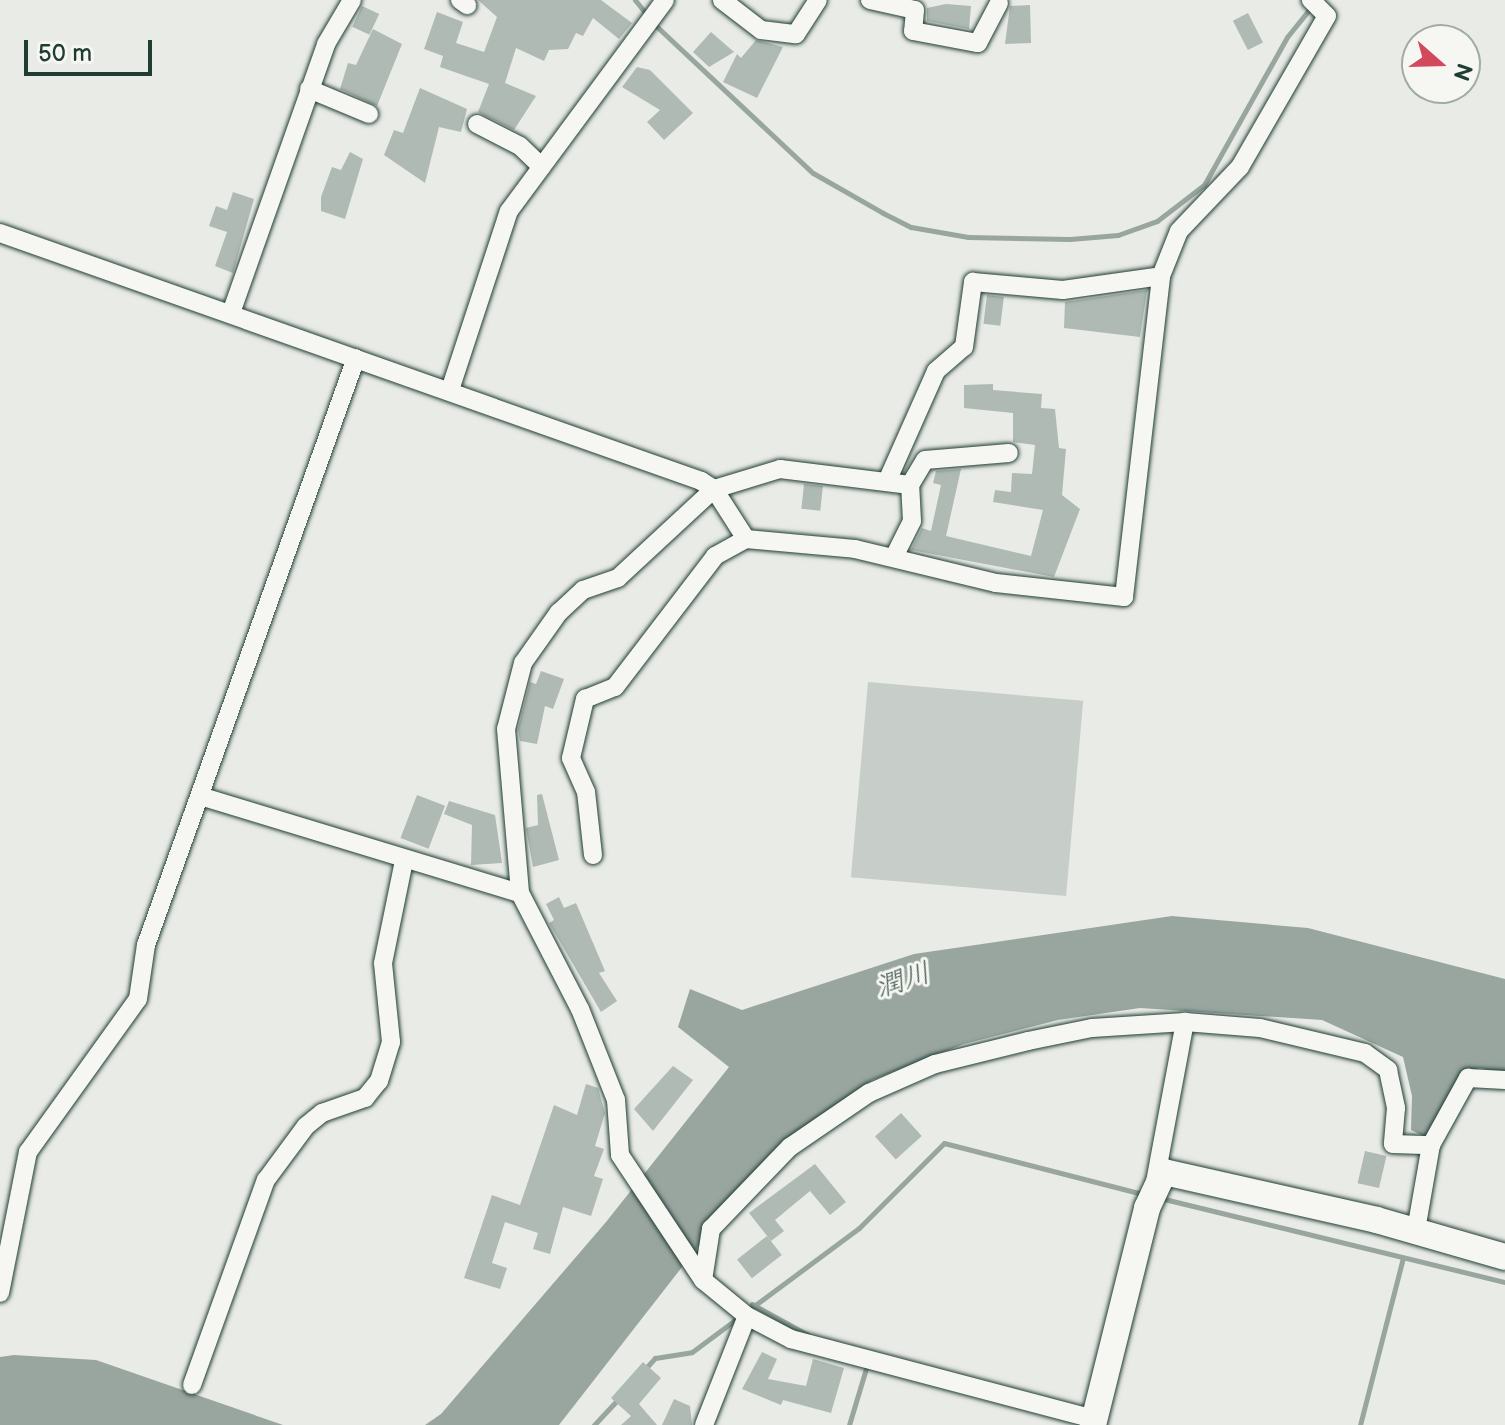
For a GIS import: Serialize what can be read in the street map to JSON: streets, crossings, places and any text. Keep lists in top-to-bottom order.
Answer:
{
  "water": ["潤川"],
  "scale_bar": "50 m",
  "north": "right"
}
